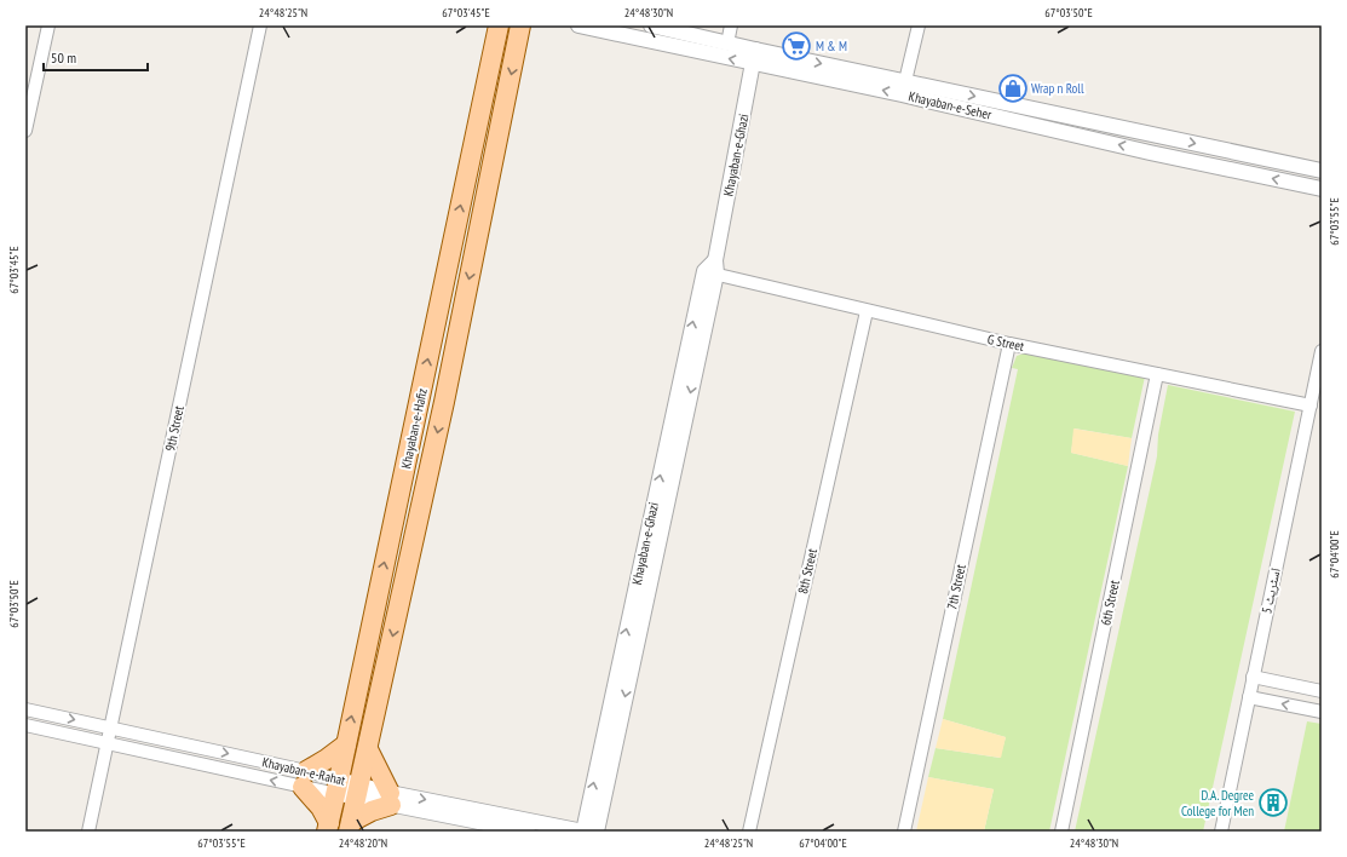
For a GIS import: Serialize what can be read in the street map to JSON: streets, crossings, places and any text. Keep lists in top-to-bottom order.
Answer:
{
  "streets": {
    "main road": ["Khayaban-e-Hafiz"],
    "street": [
      "Khayaban-e-Seher",
      "Khayaban-e-Ghazi",
      "G Street",
      "9th Street",
      "8th Street",
      "7th Street",
      "اسٹریٹ 5",
      "6th Street",
      "Khayaban-e-Rahat"
    ]
  },
  "crossings": [
    ["Khayaban-e-Seher", "Khayaban-e-Ghazi"],
    ["Khayaban-e-Ghazi", "G Street"],
    ["Khayaban-e-Ghazi", "Khayaban-e-Rahat"],
    ["G Street", "8th Street"],
    ["G Street", "7th Street"],
    ["G Street", "اسٹریٹ 5"],
    ["G Street", "6th Street"],
    ["9th Street", "Khayaban-e-Rahat"],
    ["Khayaban-e-Hafiz", "Khayaban-e-Rahat"]
  ],
  "places": {
    "supermarket": ["M & M"],
    "shop": ["Wrap n Roll"],
    "building": ["D.A. Degree College for Men"]
  },
  "scale_bar": "50 m",
  "coordinates": [
    "24°48'25\"N",
    "67°03'45\"E",
    "24°48'30\"N",
    "67°03'50\"E",
    "67°03'55\"E",
    "67°04'00\"E",
    "24°48'20\"N"
  ]
}
